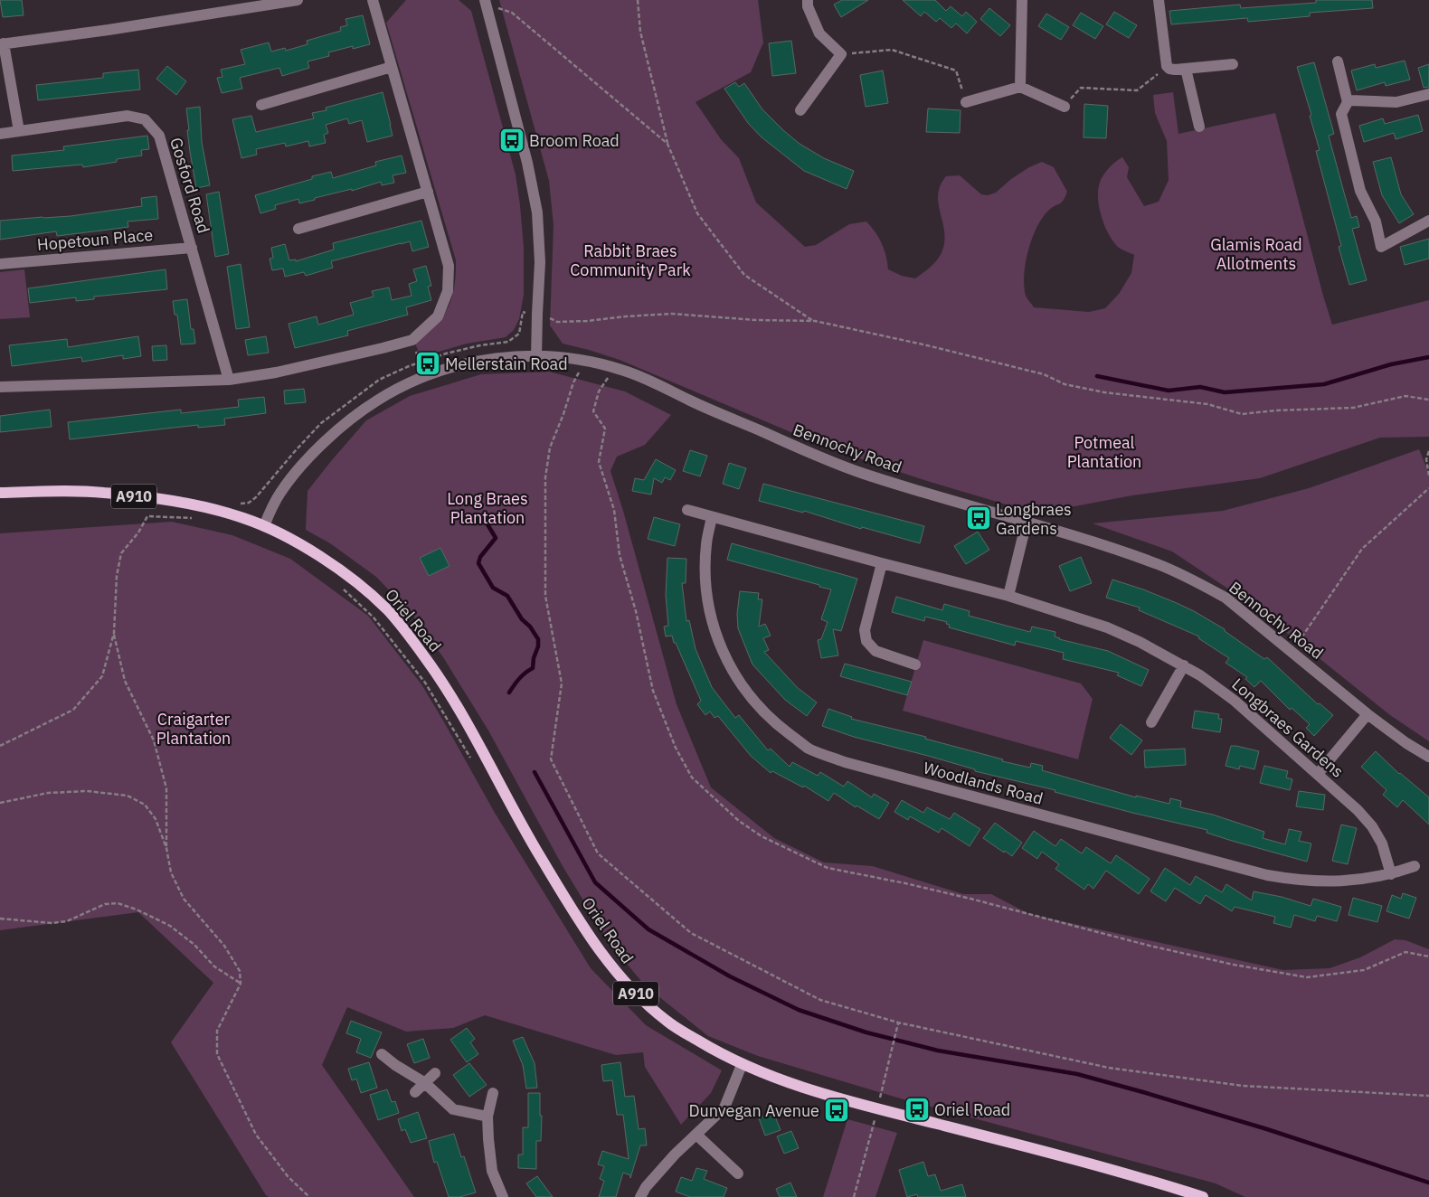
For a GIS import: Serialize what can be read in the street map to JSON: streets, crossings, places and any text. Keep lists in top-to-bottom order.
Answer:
{
  "streets": {
    "main road": ["A910", "Oriel Road"],
    "street": [
      "Gosford Road",
      "Hopetoun Place",
      "Bennochy Road",
      "Longbraes Gardens",
      "Woodlands Road"
    ]
  },
  "crossings": [
    ["Gosford Road", "Hopetoun Place"],
    ["Bennochy Road", "A910"],
    ["Bennochy Road", "Oriel Road"],
    ["A910", "Oriel Road"],
    ["Longbraes Gardens", "Woodlands Road"]
  ],
  "parks": [
    "Glamis Road Allotments",
    "Rabbit Braes Community Park",
    "Potmeal Plantation",
    "Long Braes Plantation",
    "Craigarter Plantation"
  ],
  "places": {
    "bus stop": [
      "Broom Road",
      "Mellerstain Road",
      "Longbraes Gardens",
      "Oriel Road",
      "Dunvegan Avenue"
    ]
  }
}
